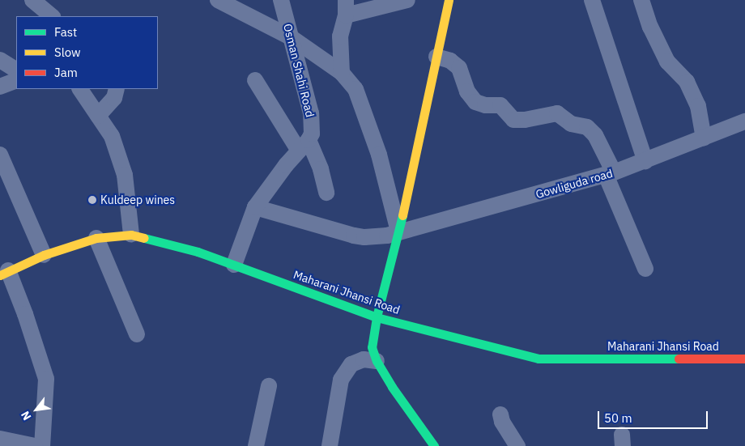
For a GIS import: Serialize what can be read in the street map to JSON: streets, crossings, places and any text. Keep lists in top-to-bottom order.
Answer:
{
  "streets": {
    "street": ["Osman Shahi Road", "Gowliguda road", "Maharani Jhansi Road"]
  },
  "crossings": [
    ["Osman Shahi Road", "Gowliguda road"],
    ["Osman Shahi Road", "Maharani Jhansi Road"]
  ],
  "places": ["Kuldeep wines"],
  "legend": ["Fast", "Slow", "Jam"],
  "scale_bar": "50 m",
  "north": "bottom left"
}
